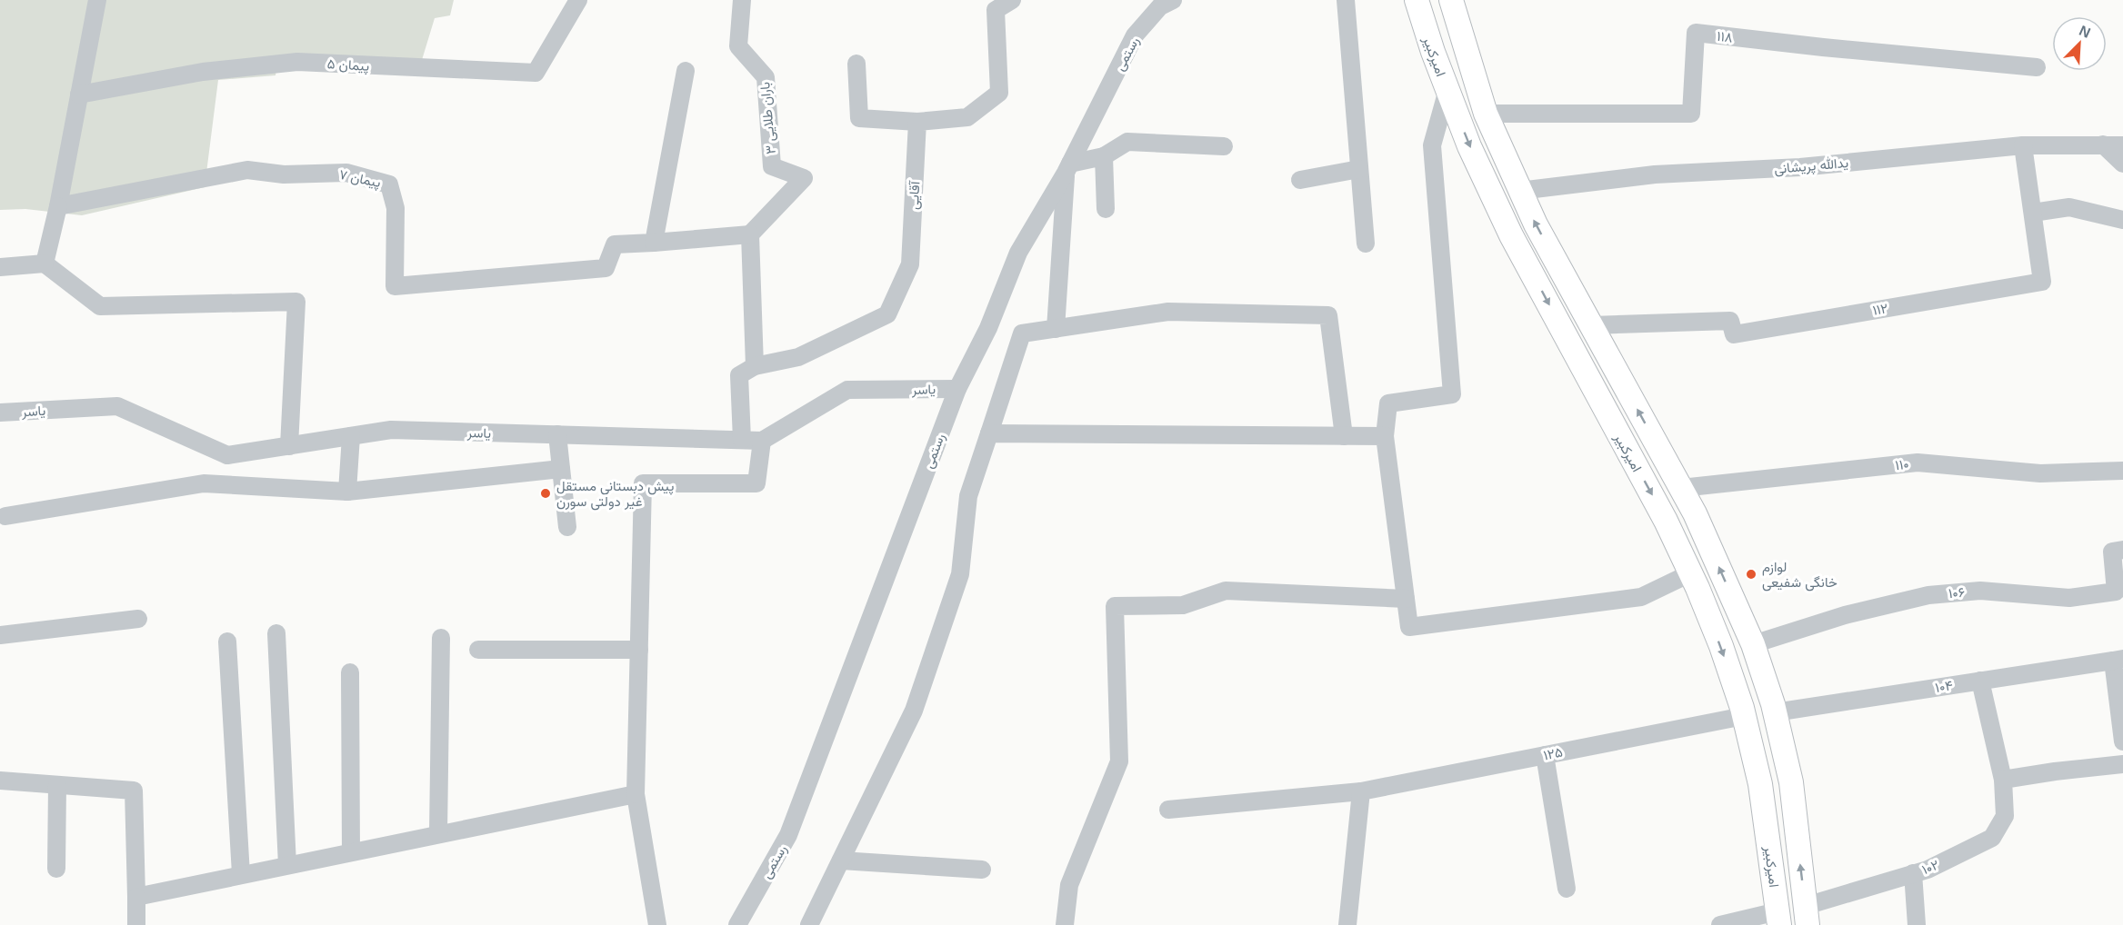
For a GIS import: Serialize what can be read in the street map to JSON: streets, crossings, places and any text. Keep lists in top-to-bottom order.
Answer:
{
  "streets": {
    "main road": ["امیرکبیر"],
    "street": [
      "۱۱۸",
      "رستمی",
      "پیمان ۵",
      "باران طلایی ۳",
      "یدالله پریشانی",
      "پیمان ۷",
      "آقایی",
      "۱۱۲",
      "یاسر",
      "۱۱۰",
      "۱۰۶",
      "۱۰۴",
      "۱۲۵",
      "۱۰۲"
    ]
  },
  "crossings": [
    ["۱۱۸", "امیرکبیر"],
    ["رستمی", "یاسر"],
    ["امیرکبیر", "یدالله پریشانی"],
    ["امیرکبیر", "۱۱۲"],
    ["امیرکبیر", "۱۱۰"],
    ["امیرکبیر", "۱۰۶"],
    ["امیرکبیر", "۱۰۴"],
    ["امیرکبیر", "۱۲۵"],
    ["امیرکبیر", "۱۰۲"],
    ["یدالله پریشانی", "۱۱۲"],
    ["۱۰۴", "۱۰۲"]
  ],
  "places": ["پیش دبستانی مستقل غیر دولتی سورن", "لوازم خانگی شفیعی"],
  "north": "top right"
}
